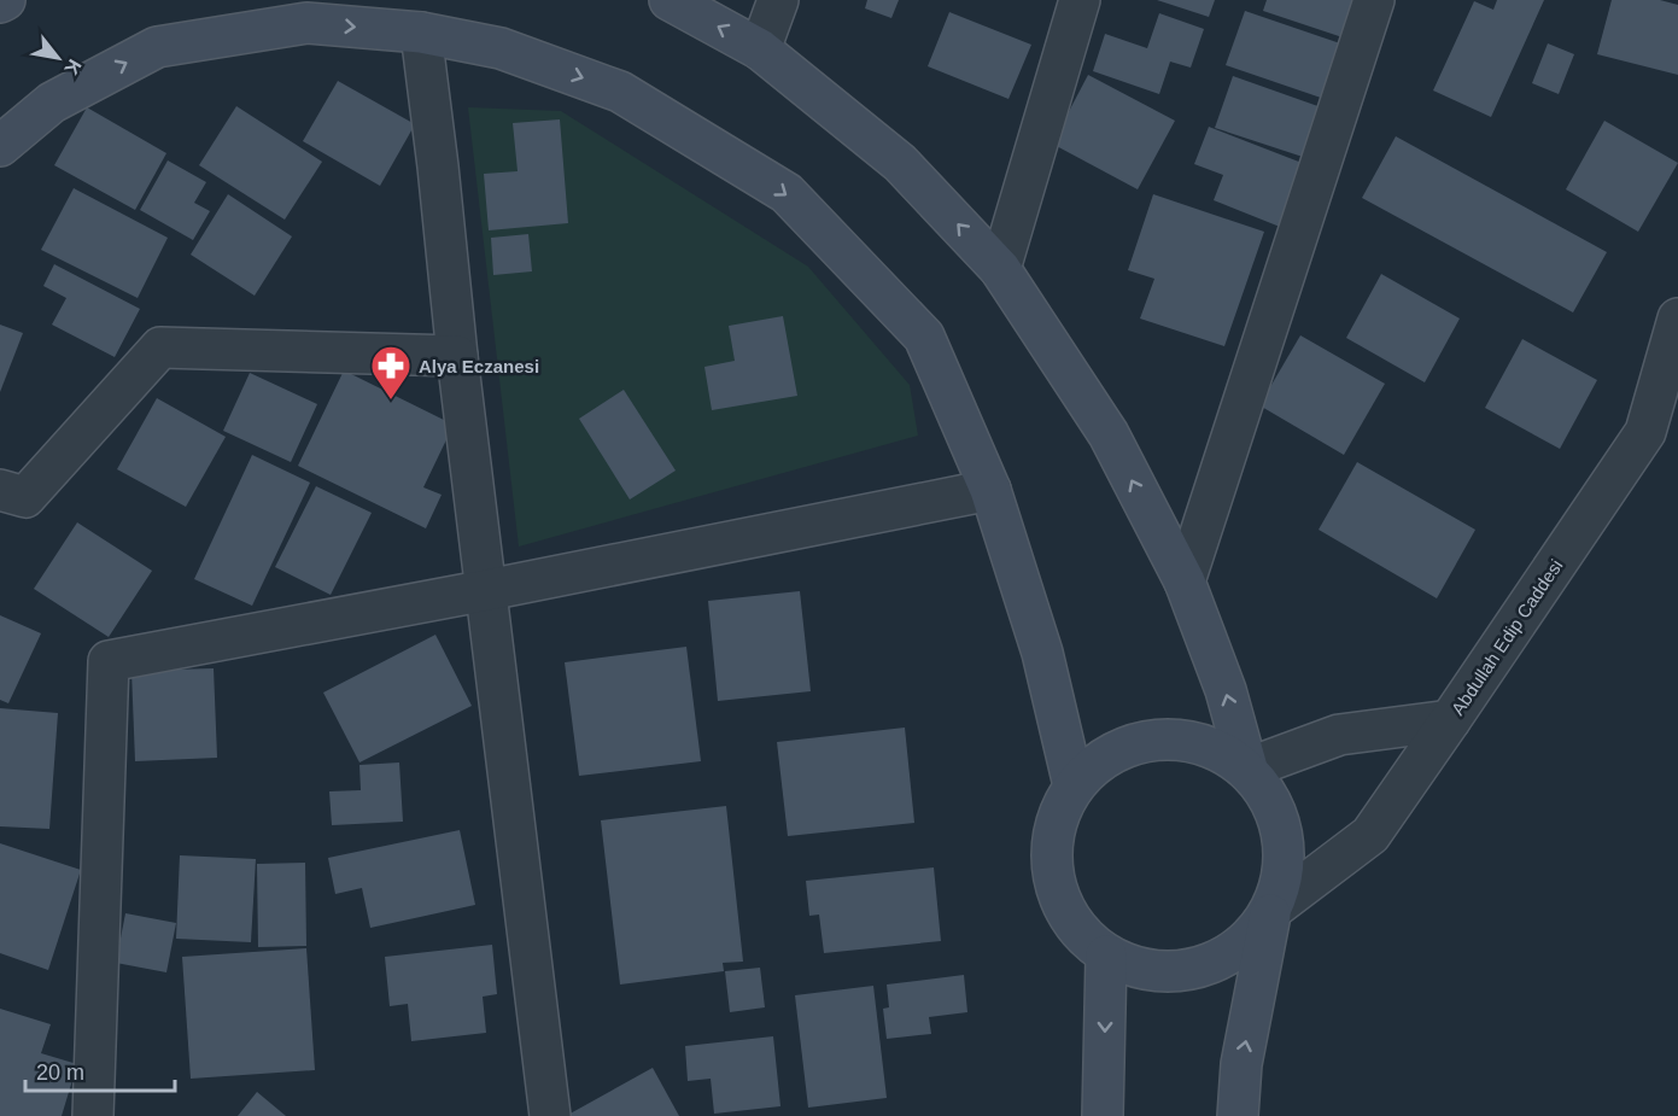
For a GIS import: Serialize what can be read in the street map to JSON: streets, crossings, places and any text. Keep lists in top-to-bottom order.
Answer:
{
  "streets": {
    "street": ["Abdullah Edip Caddesi"]
  },
  "places": {
    "pharmacy": ["Alya Eczanesi"]
  },
  "scale_bar": "20 m",
  "north": "bottom right"
}
